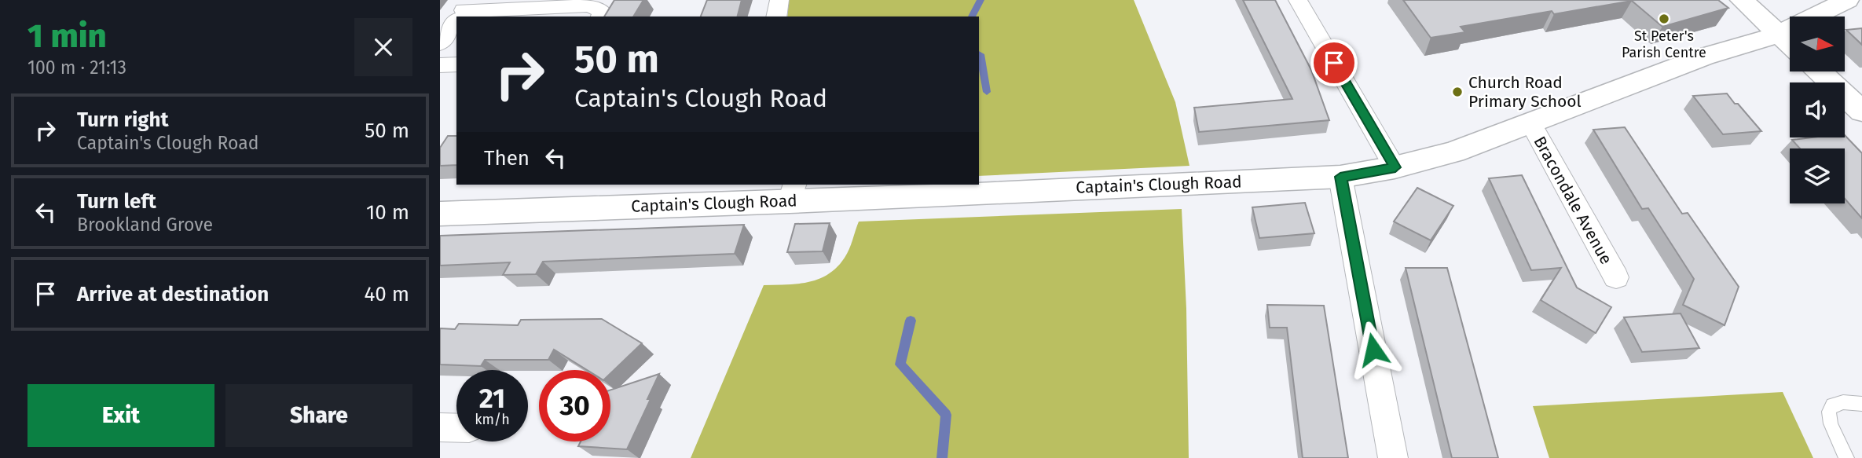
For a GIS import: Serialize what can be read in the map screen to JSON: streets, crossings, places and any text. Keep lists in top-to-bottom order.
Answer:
{
  "streets": {
    "street": ["Captain's Clough Road", "Bracondale Avenue"]
  },
  "crossings": [
    ["Captain's Clough Road", "Bracondale Avenue"]
  ],
  "places": ["St Peter's Parish Centre", "Church Road Primary School"],
  "north": "right",
  "page": {
    "heading": ["1 min", "100 m · 21:13"],
    "turn": ["50 m", "Captain's Clough Road"],
    "list": [
      {
        "name": "Turn right",
        "note": "Captain's Clough Road",
        "value": "50 m"
      },
      {
        "name": "Turn left",
        "note": "Brookland Grove",
        "value": "10 m"
      },
      {
        "name": "Arrive at destination",
        "value": "40 m"
      }
    ],
    "then": "Then",
    "speed": "21 km/h",
    "limit": "30",
    "buttons": ["Exit", "Share"]
  }
}
